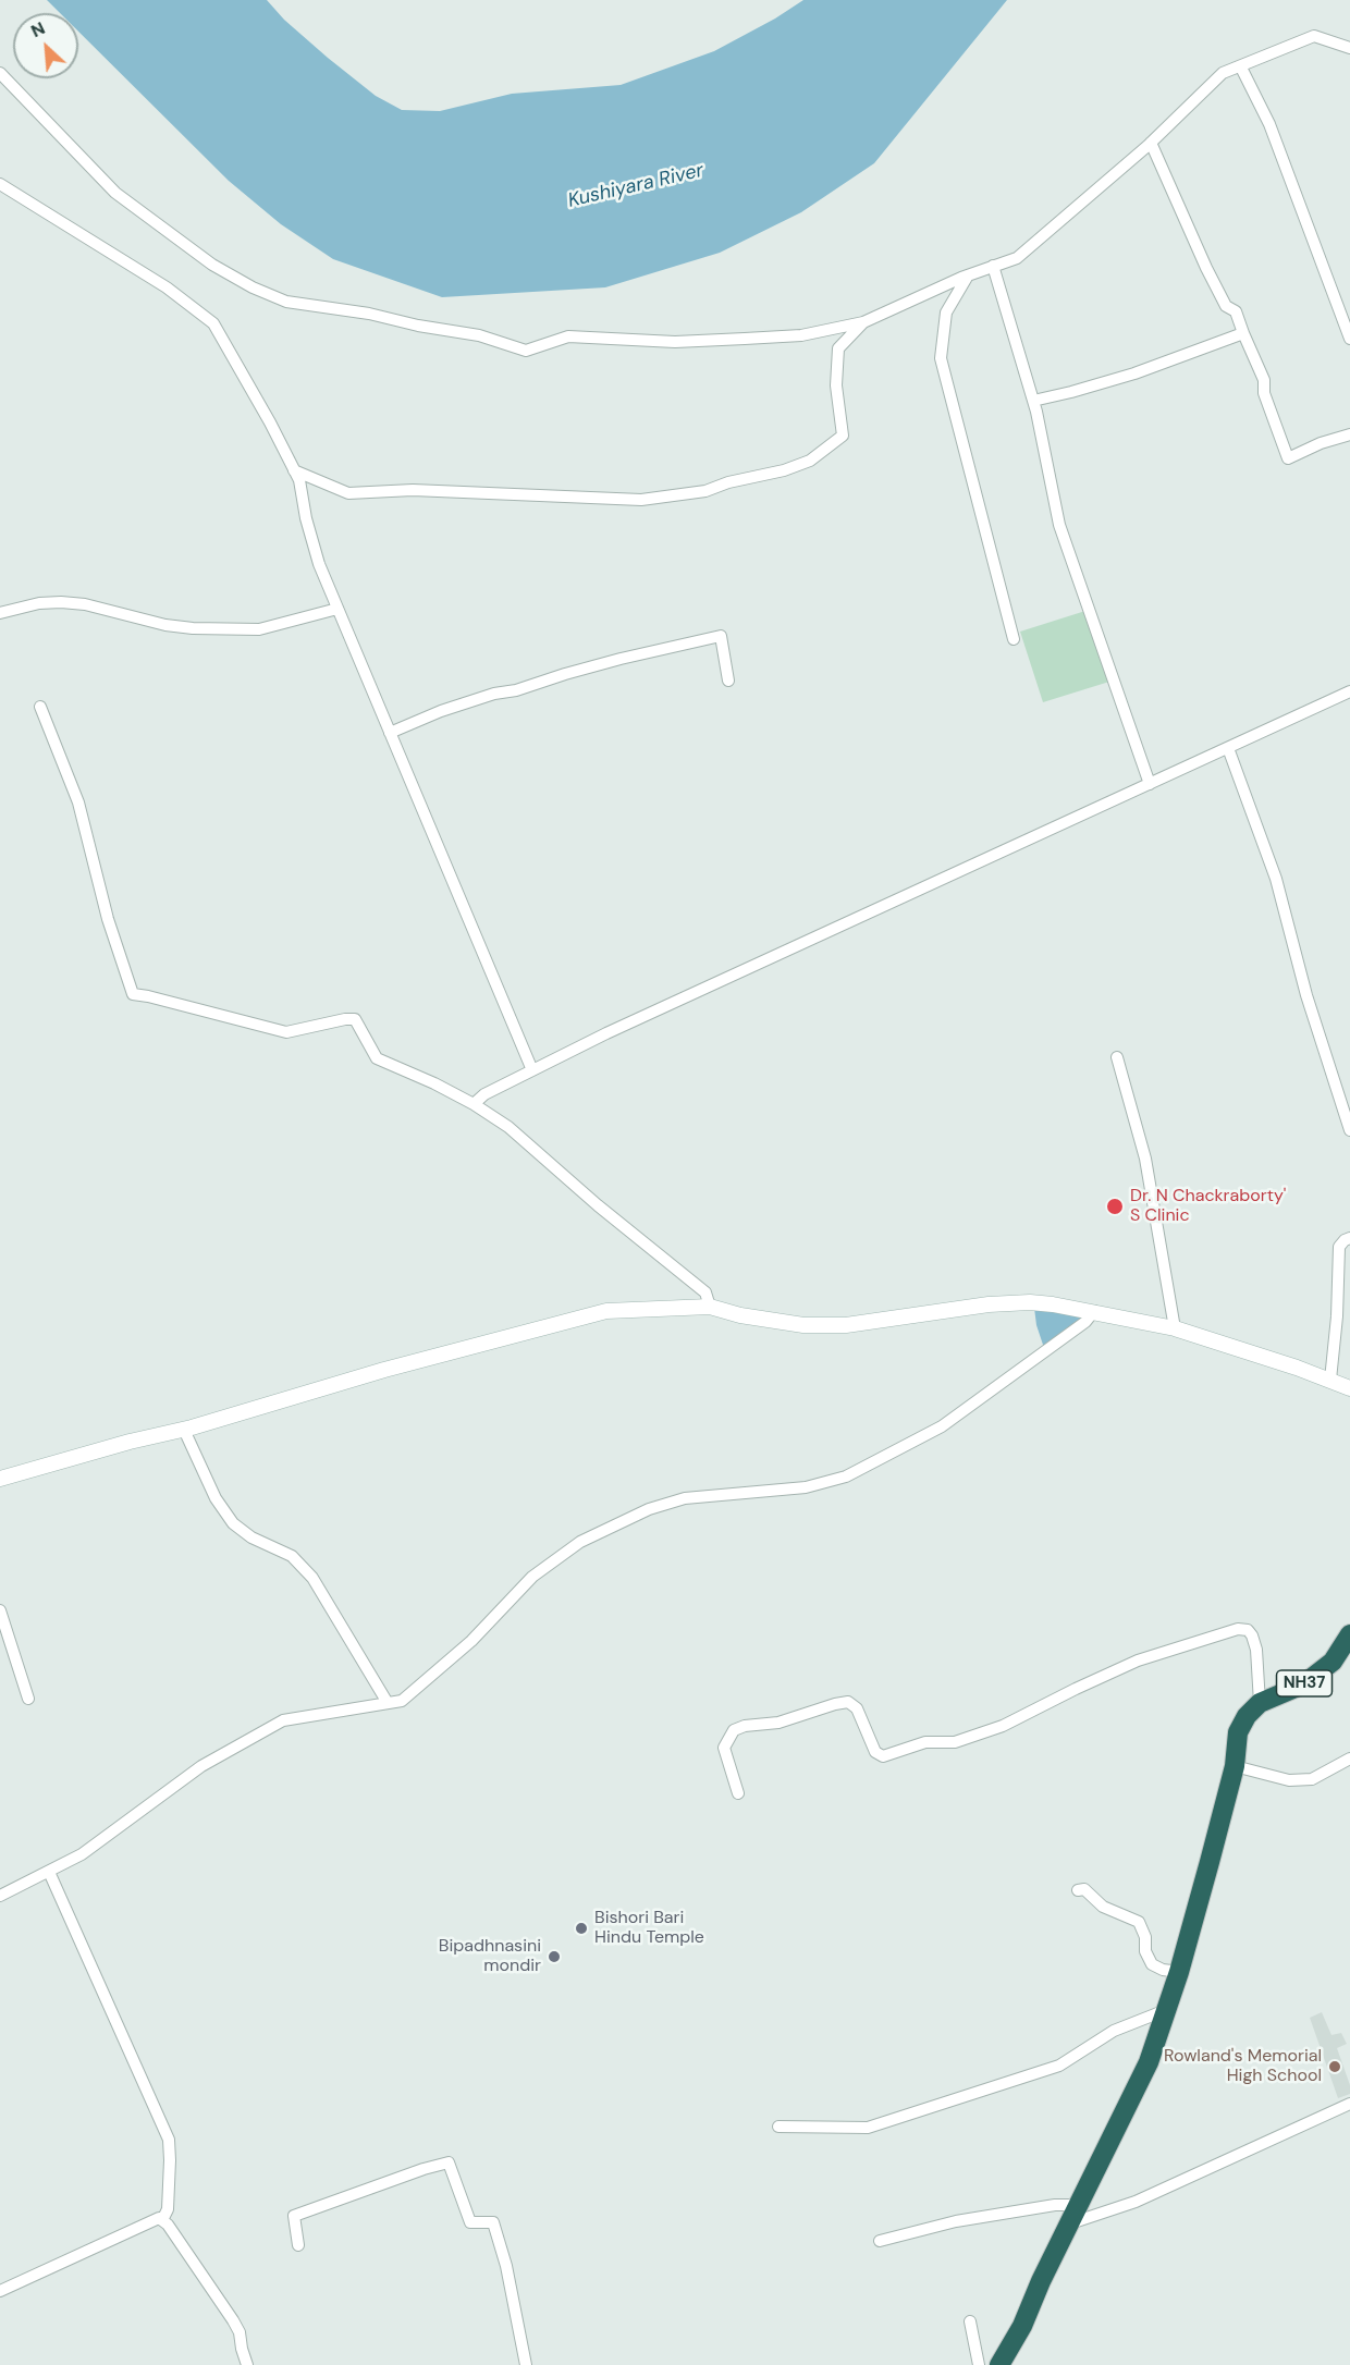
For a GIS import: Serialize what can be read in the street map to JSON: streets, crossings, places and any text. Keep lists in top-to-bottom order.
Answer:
{
  "streets": {
    "highway": ["NH37"]
  },
  "water": ["Kushiyara River"],
  "places": [
    "Dr. N Chackraborty' S Clinic",
    "Bishori Bari Hindu Temple",
    "Bipadhnasini mondir",
    "Rowland's Memorial High School"
  ],
  "north": "top left"
}
